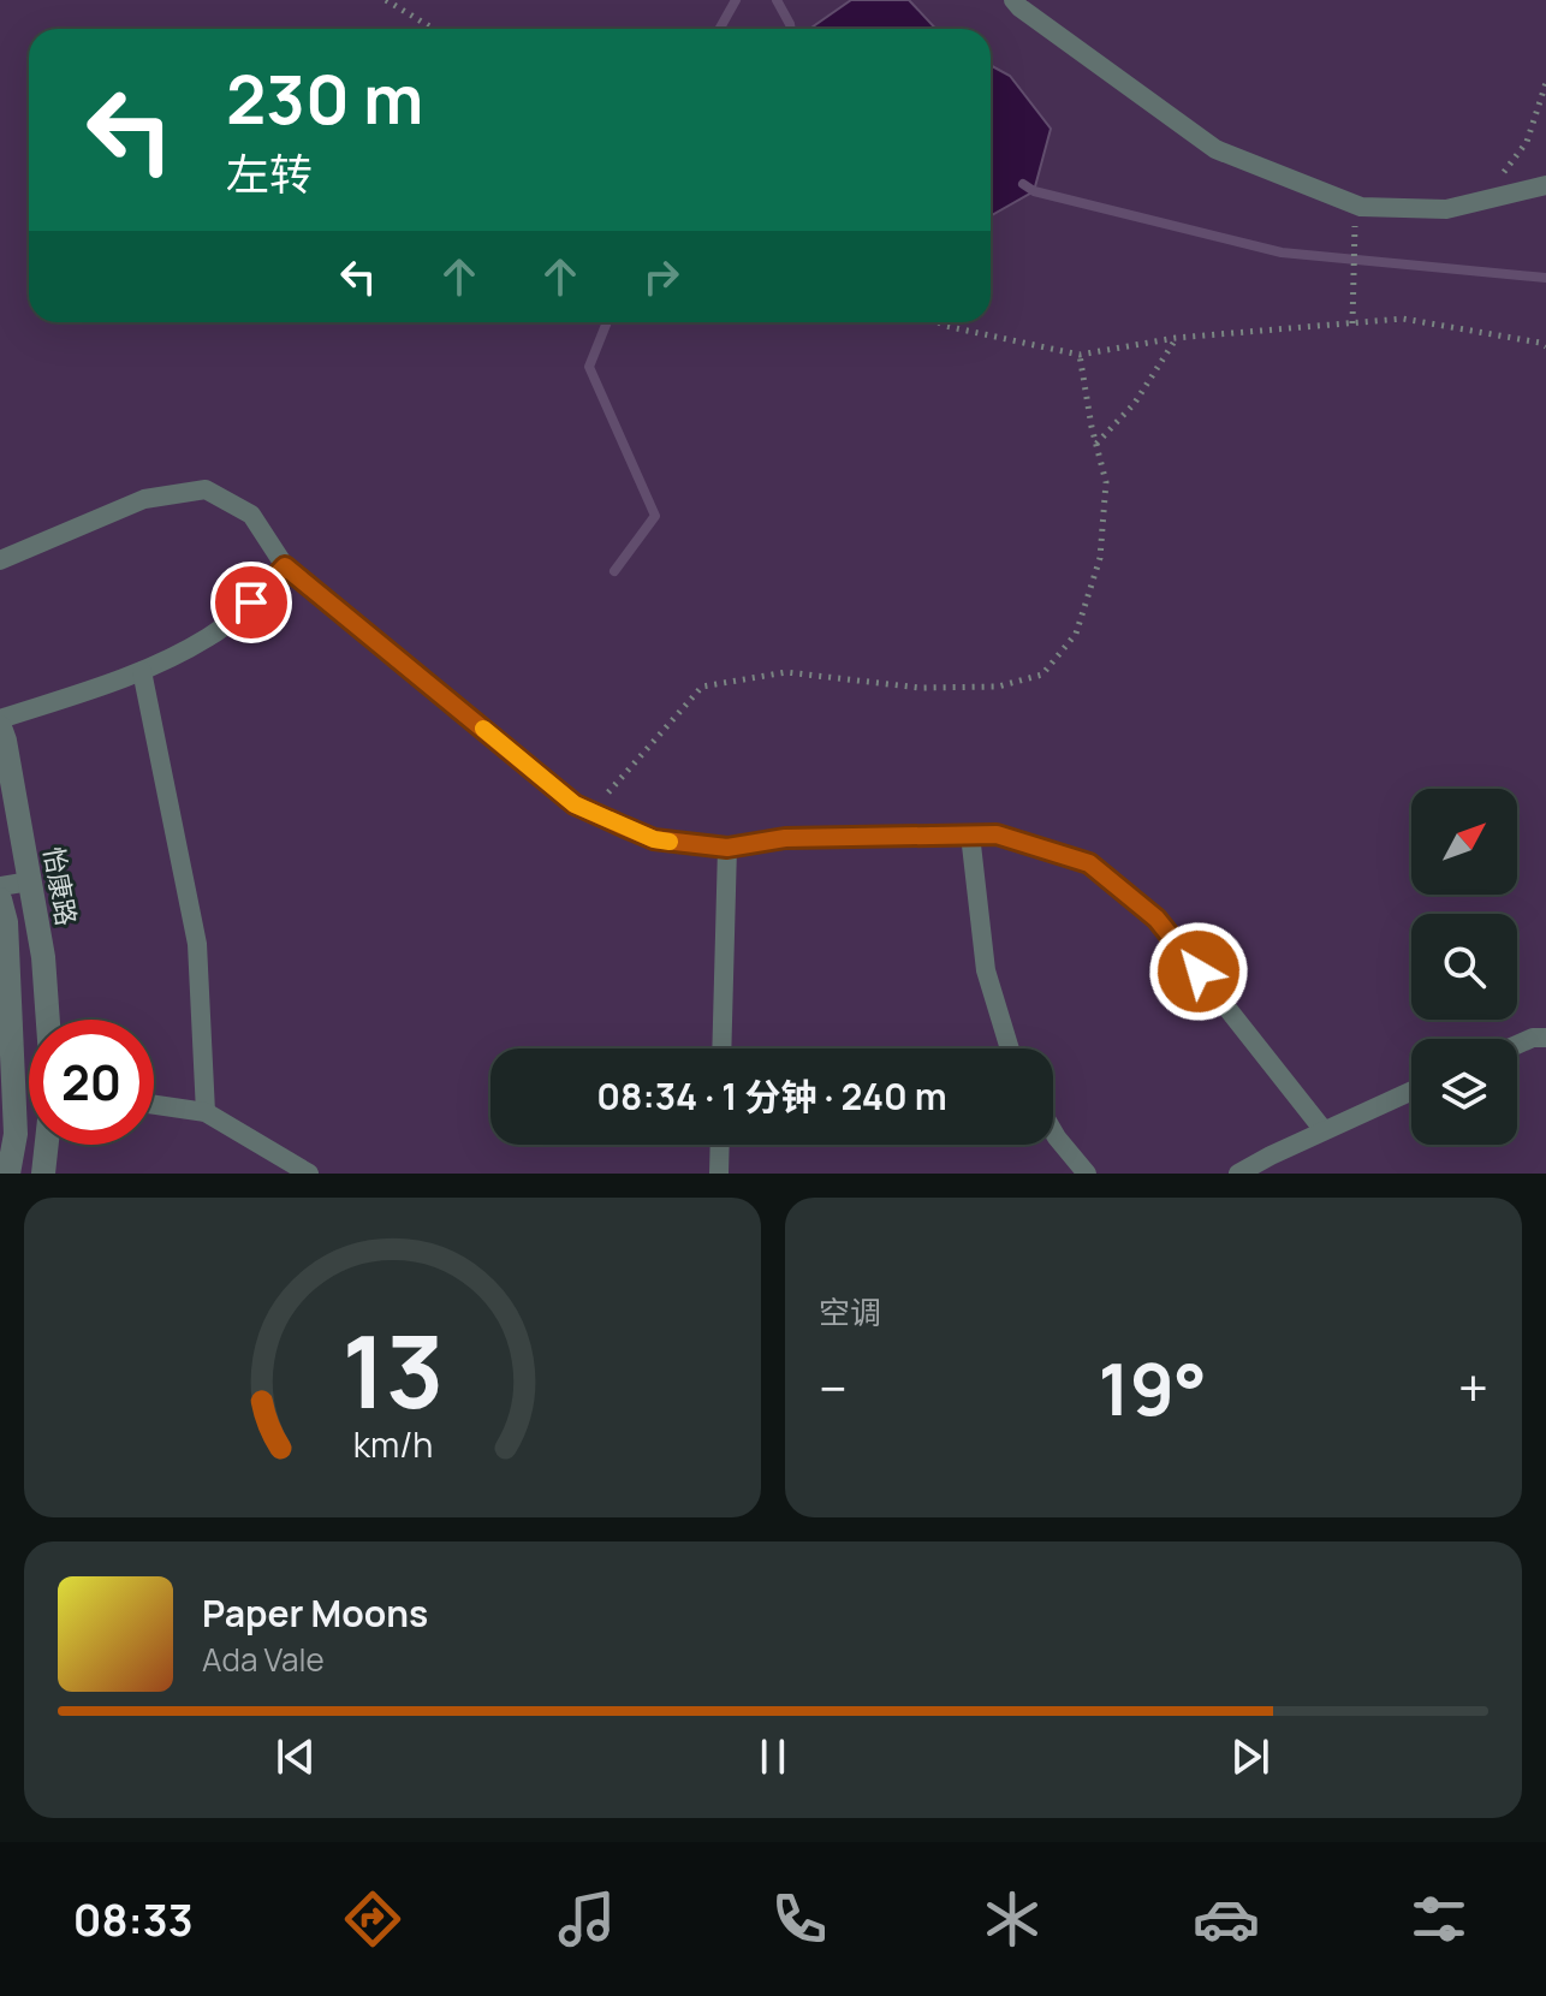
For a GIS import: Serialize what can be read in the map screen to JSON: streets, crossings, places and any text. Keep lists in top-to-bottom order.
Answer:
{
  "streets": {
    "street": ["怡康路"]
  },
  "north": "top right",
  "page": {
    "turn": ["230 m", "左转"],
    "limit": "20",
    "trip": "08:34 · 1 分钟 · 240 m",
    "tile": "空调",
    "heat": ["−", "19°", "+"],
    "song": ["Paper Moons", "Ada Vale"],
    "tabs": "08:33",
    "gauge": ["13", "km/h"]
  }
}
